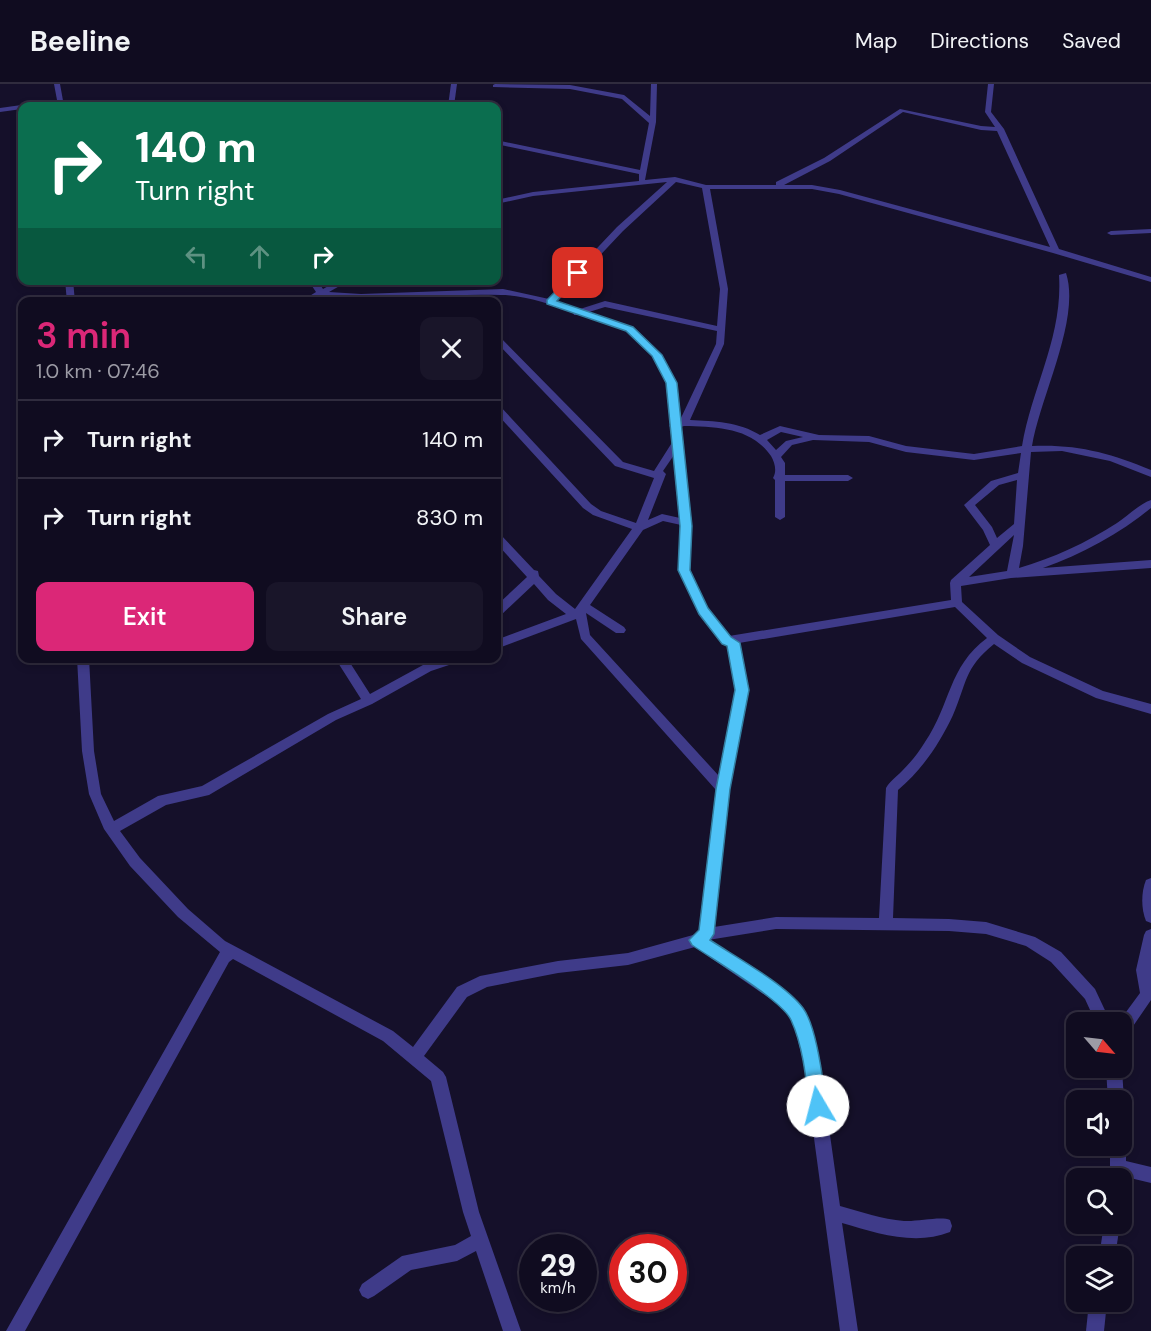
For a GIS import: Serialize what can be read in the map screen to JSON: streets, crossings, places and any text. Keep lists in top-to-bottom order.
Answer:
{
  "north": "bottom right",
  "page": {
    "header": "Beeline",
    "nav": ["Map", "Directions", "Saved"],
    "turn": ["140 m", "Turn right"],
    "heading": ["3 min", "1.0 km · 07:46"],
    "list": [
      {
        "name": "Turn right",
        "value": "140 m"
      },
      {
        "name": "Turn right",
        "value": "830 m"
      }
    ],
    "buttons": ["Exit", "Share"],
    "speed": "29 km/h",
    "limit": "30"
  }
}
